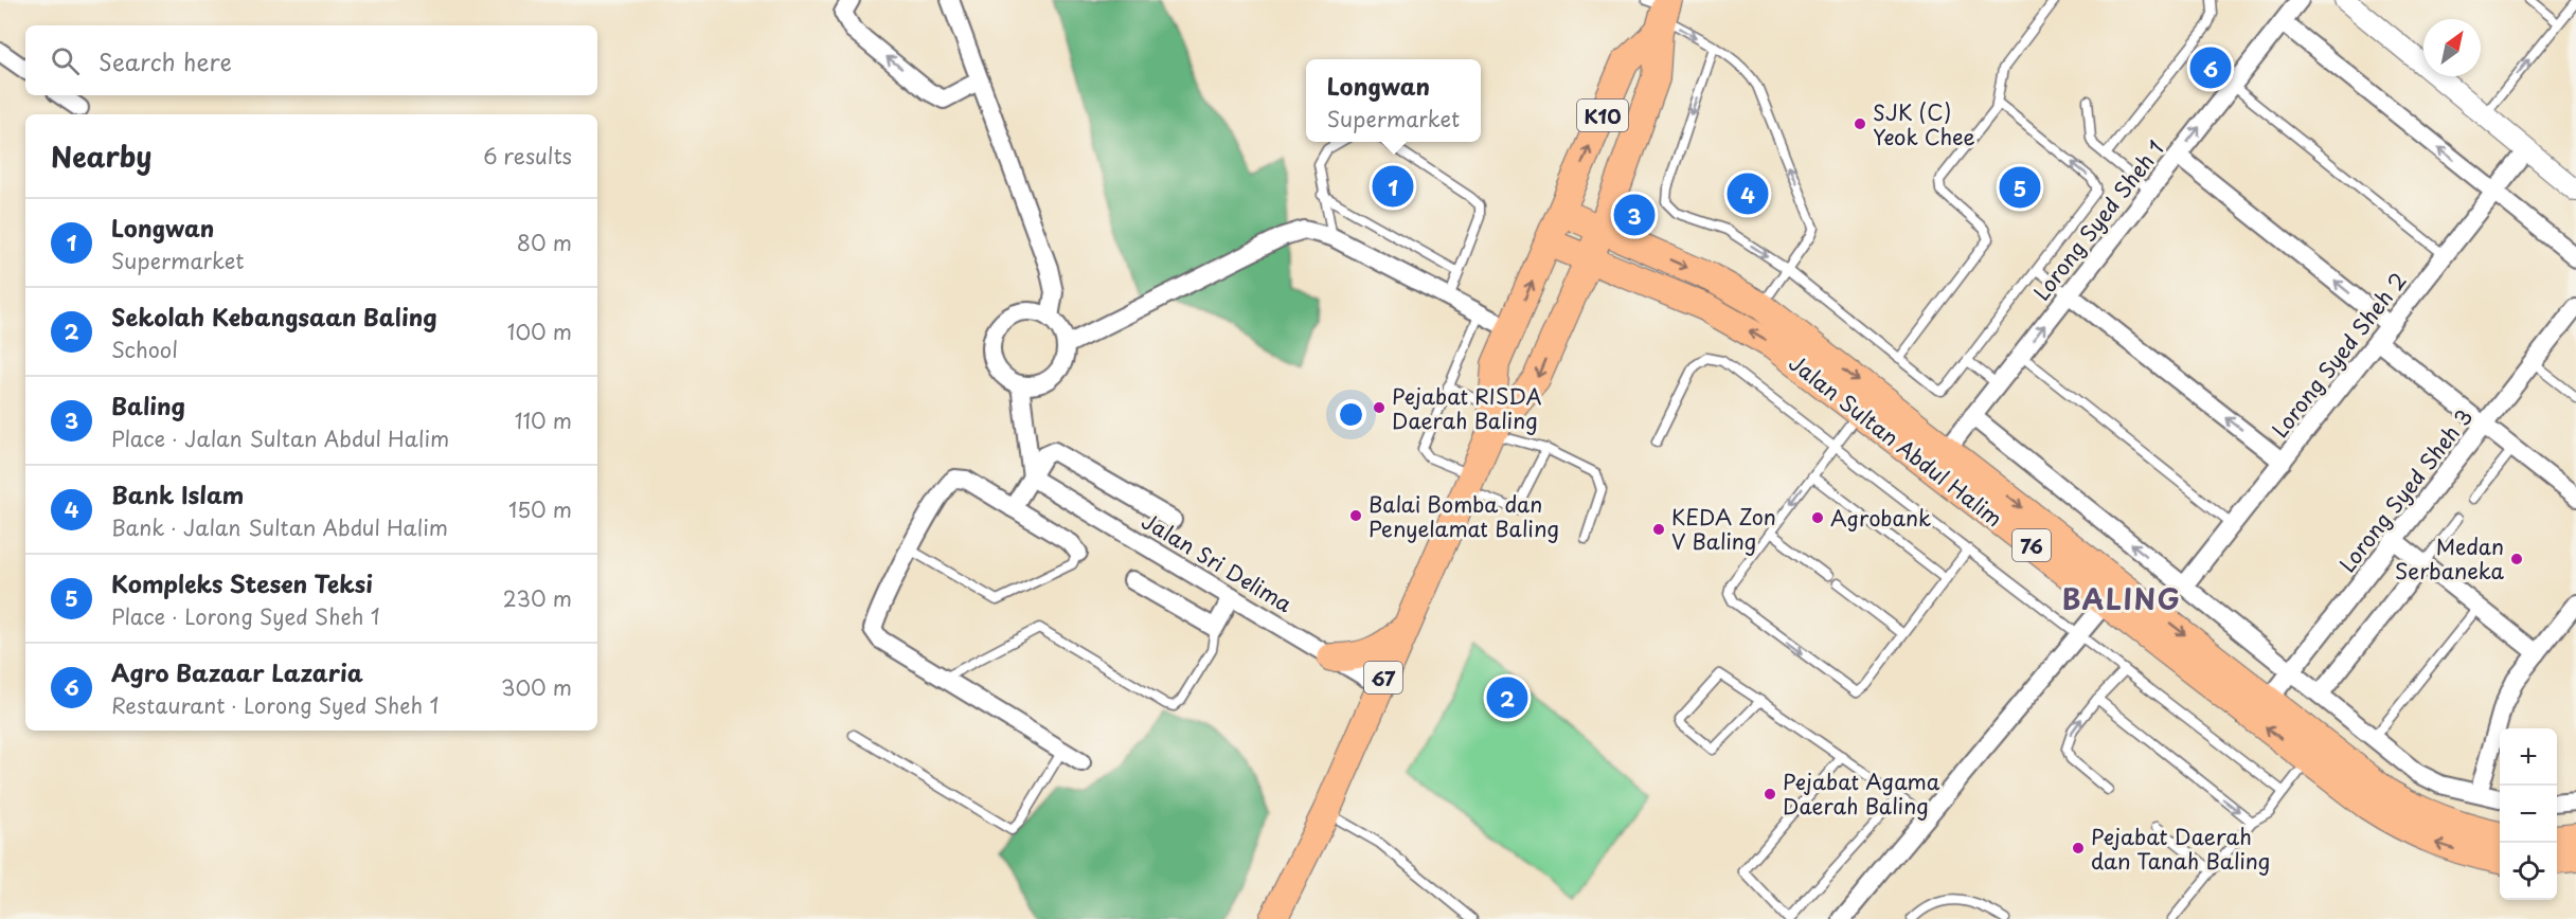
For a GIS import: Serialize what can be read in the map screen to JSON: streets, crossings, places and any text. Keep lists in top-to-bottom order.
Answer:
{
  "streets": {
    "main road": [
      "K10",
      "Jalan Sultan Abdul Halim",
      "76",
      "67"
    ],
    "street": [
      "Lorong Syed Sheh 1",
      "Lorong Syed Sheh 2",
      "Lorong Syed Sheh 3",
      "Jalan Sri Delima"
    ]
  },
  "crossings": [
    ["K10", "Jalan Sultan Abdul Halim"],
    ["K10", "67"],
    ["Lorong Syed Sheh 1", "Jalan Sultan Abdul Halim"],
    ["Jalan Sultan Abdul Halim", "Lorong Syed Sheh 3"],
    ["Jalan Sultan Abdul Halim", "67"],
    ["Jalan Sri Delima", "67"]
  ],
  "districts": ["BALING"],
  "places": [
    "SJK (C) Yeok Chee",
    "Pejabat RISDA Daerah Baling",
    "Balai Bomba dan Penyelamat Baling",
    "Agrobank",
    "KEDA Zon V Baling",
    "Medan Serbaneka",
    "Pejabat Agama Daerah Baling",
    "Pejabat Daerah dan Tanah Baling"
  ],
  "north": "top right",
  "page": {
    "search": "Search here",
    "pins": [
      "6",
      "1",
      "5",
      "4",
      "3",
      "2"
    ],
    "popup": ["Longwan", "Supermarket"],
    "heading": ["Nearby", "6 results"],
    "list": [
      {
        "mark": "1",
        "name": "Longwan",
        "note": "Supermarket",
        "value": "80 m"
      },
      {
        "mark": "2",
        "name": "Sekolah Kebangsaan Baling",
        "note": "School",
        "value": "100 m"
      },
      {
        "mark": "3",
        "name": "Baling",
        "note": "Place · Jalan Sultan Abdul Halim",
        "value": "110 m"
      },
      {
        "mark": "4",
        "name": "Bank Islam",
        "note": "Bank · Jalan Sultan Abdul Halim",
        "value": "150 m"
      },
      {
        "mark": "5",
        "name": "Kompleks Stesen Teksi",
        "note": "Place · Lorong Syed Sheh 1",
        "value": "230 m"
      },
      {
        "mark": "6",
        "name": "Agro Bazaar Lazaria",
        "note": "Restaurant · Lorong Syed Sheh 1",
        "value": "300 m"
      }
    ],
    "map_buttons": ["+", "−"]
  }
}
